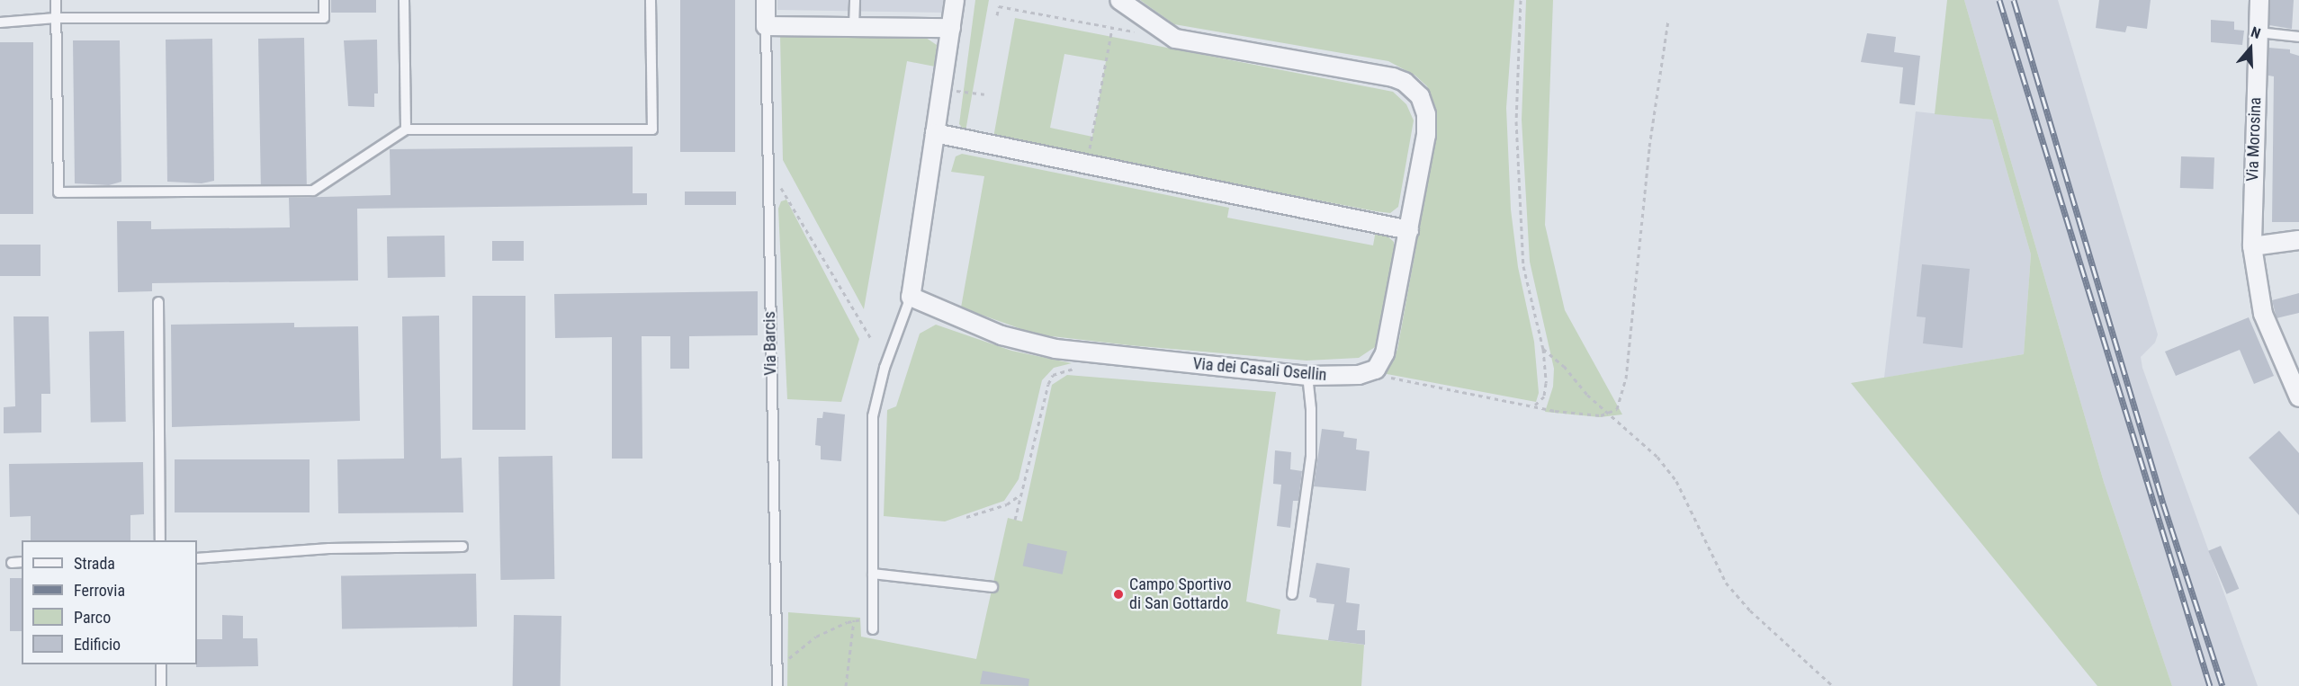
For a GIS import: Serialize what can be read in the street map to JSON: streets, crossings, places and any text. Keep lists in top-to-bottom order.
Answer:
{
  "streets": {
    "street": ["Via Morosina", "Via Barcis", "Via dei Casali Osellin"]
  },
  "places": ["Campo Sportivo di San Gottardo"],
  "legend": [
    "Strada",
    "Ferrovia",
    "Parco",
    "Edificio"
  ],
  "north": "top"
}
